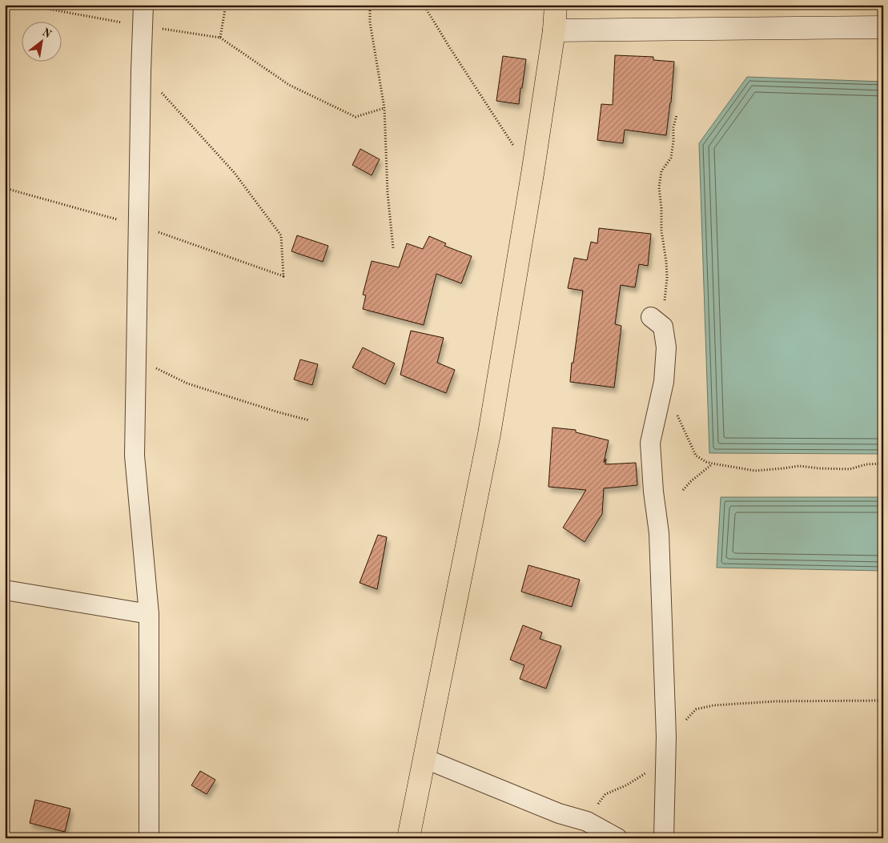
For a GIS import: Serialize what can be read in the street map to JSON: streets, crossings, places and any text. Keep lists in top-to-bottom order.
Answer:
{
  "north": "top right"
}
